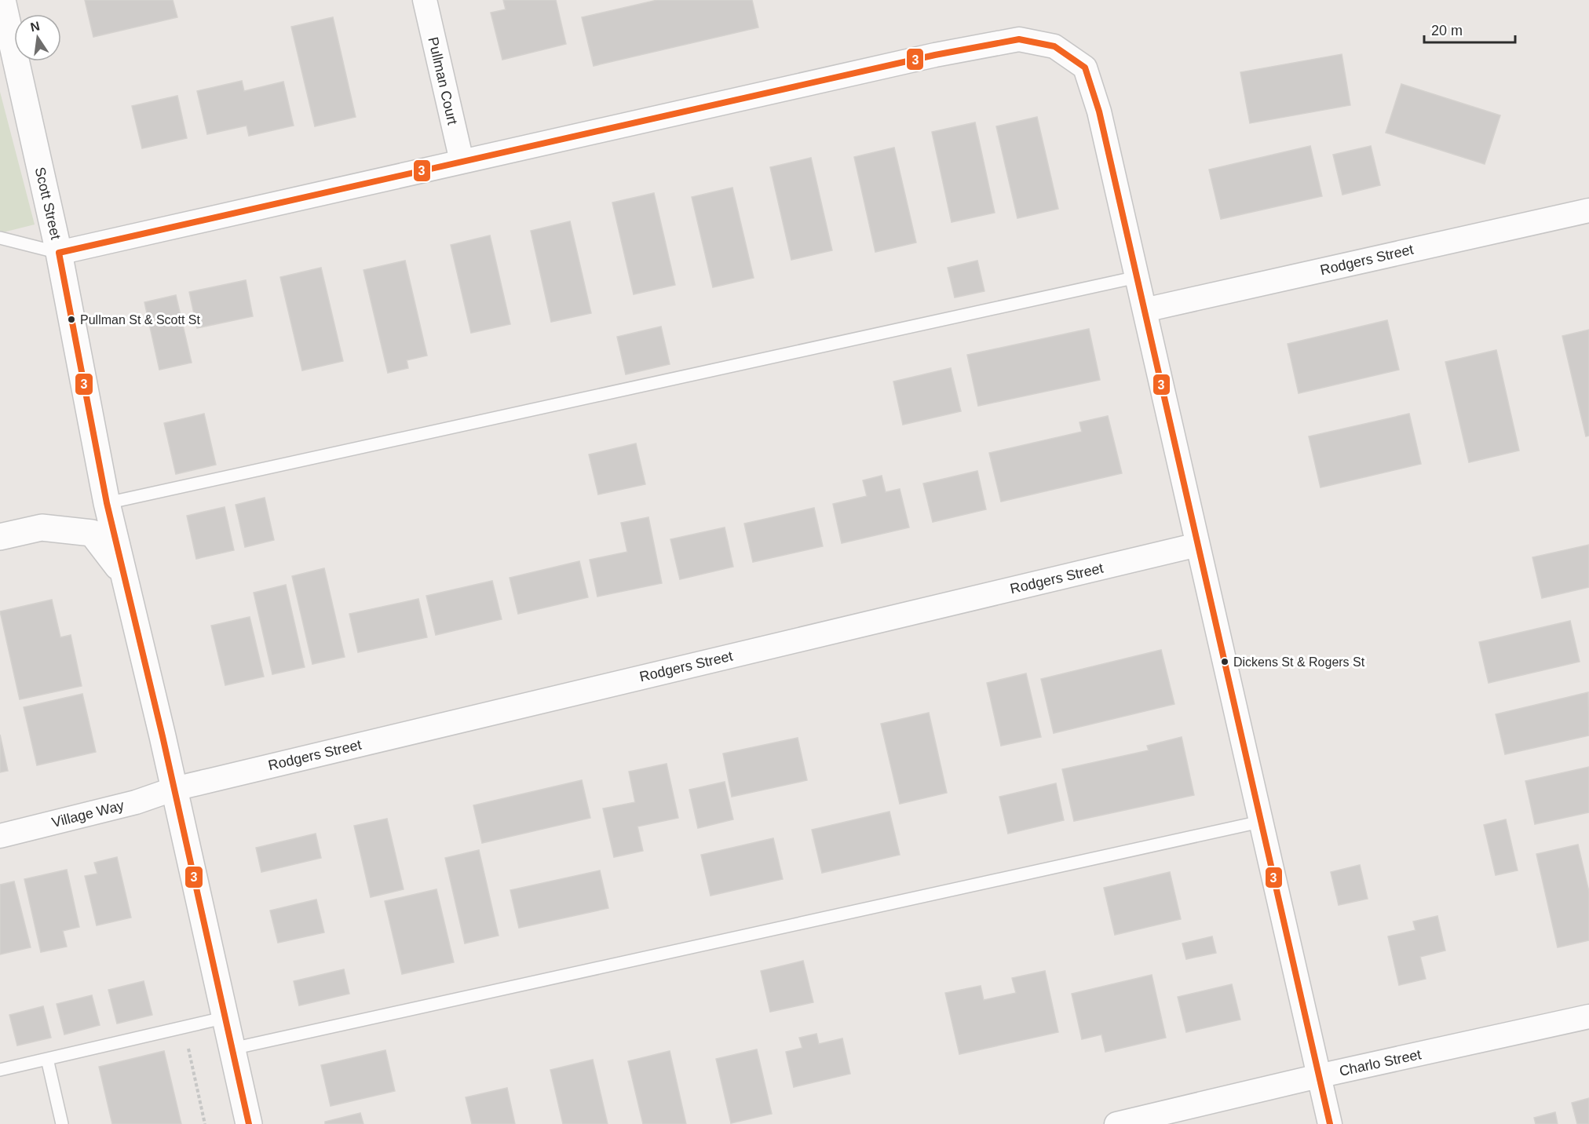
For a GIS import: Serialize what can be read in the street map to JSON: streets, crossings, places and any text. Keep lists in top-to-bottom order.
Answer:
{
  "streets": {
    "street": [
      "Pullman Court",
      "Scott Street",
      "Rodgers Street",
      "Village Way",
      "Charlo Street"
    ]
  },
  "crossings": [
    ["Scott Street", "Rodgers Street"],
    ["Scott Street", "Village Way"],
    ["Rodgers Street", "Village Way"]
  ],
  "places": ["Pullman St & Scott St", "Dickens St & Rogers St"],
  "lines": ["transit line 3"],
  "scale_bar": "20 m",
  "north": "top"
}
